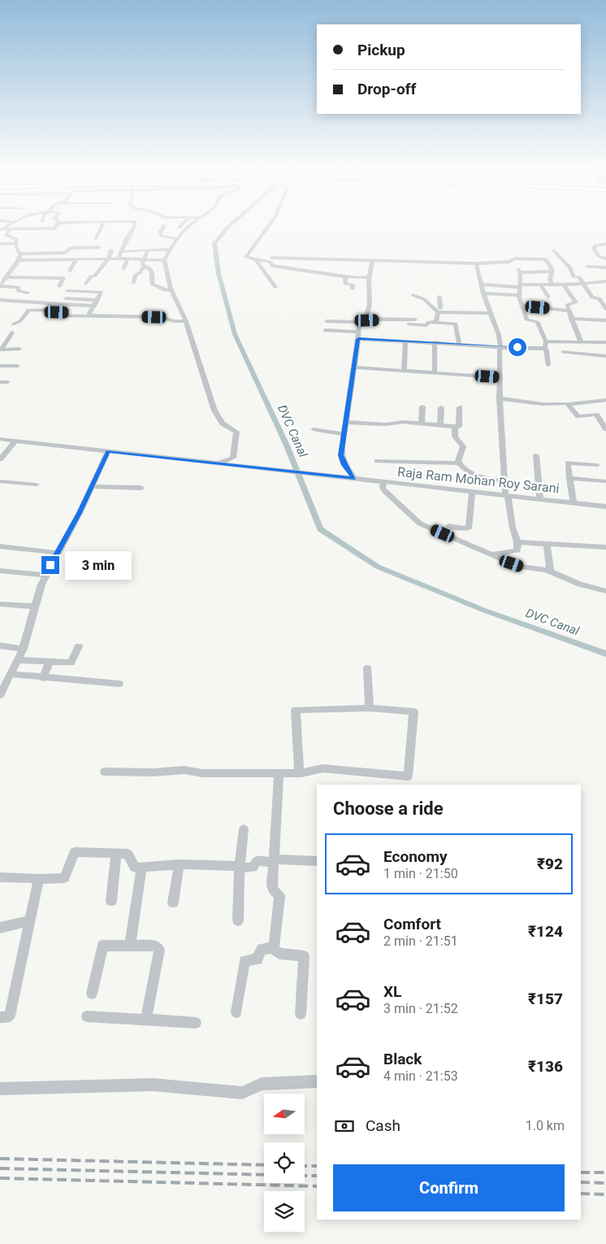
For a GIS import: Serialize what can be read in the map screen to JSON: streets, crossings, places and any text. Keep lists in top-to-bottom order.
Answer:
{
  "streets": {
    "street": ["Raja Ram Mohan Roy Sarani"]
  },
  "water": ["DVC Canal"],
  "north": "left",
  "page": {
    "banner": ["Pickup", "Drop-off"],
    "bubble": "3 min",
    "heading": "Choose a ride",
    "list": [
      {
        "name": "Economy",
        "note": "1 min · 21:50",
        "value": "₹92"
      },
      {
        "name": "Comfort",
        "note": "2 min · 21:51",
        "value": "₹124"
      },
      {
        "name": "XL",
        "note": "3 min · 21:52",
        "value": "₹157"
      },
      {
        "name": "Black",
        "note": "4 min · 21:53",
        "value": "₹136"
      }
    ],
    "pay": ["Cash", "1.0 km"],
    "buttons": "Confirm"
  }
}
